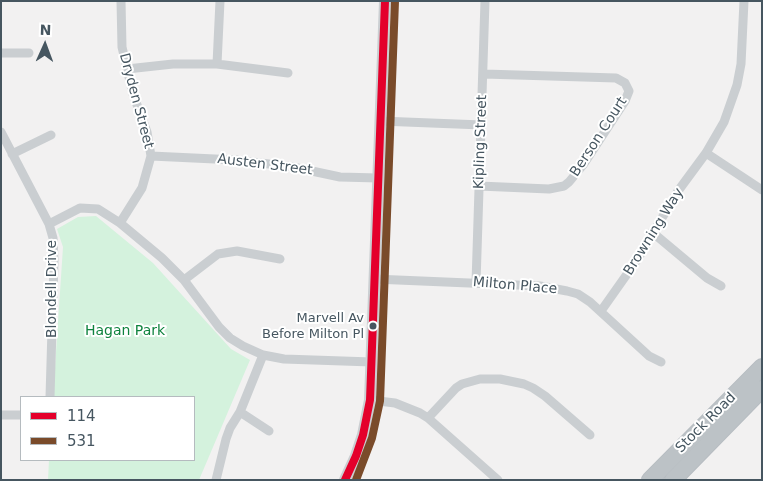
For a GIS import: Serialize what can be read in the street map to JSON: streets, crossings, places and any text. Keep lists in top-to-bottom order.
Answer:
{
  "streets": {
    "highway": ["Stock Road"],
    "street": [
      "Dryden Street",
      "Berson Court",
      "Kipling Street",
      "Austen Street",
      "Browning Way",
      "Milton Place",
      "Blondell Drive"
    ]
  },
  "crossings": [
    ["Dryden Street", "Austen Street"],
    ["Berson Court", "Kipling Street"],
    ["Kipling Street", "Milton Place"],
    ["Browning Way", "Milton Place"]
  ],
  "parks": ["Hagan Park"],
  "places": ["Marvell Av Before Milton Pl"],
  "lines": ["transit line 114", "transit line 531"],
  "legend": ["114", "531"],
  "north": "top"
}
